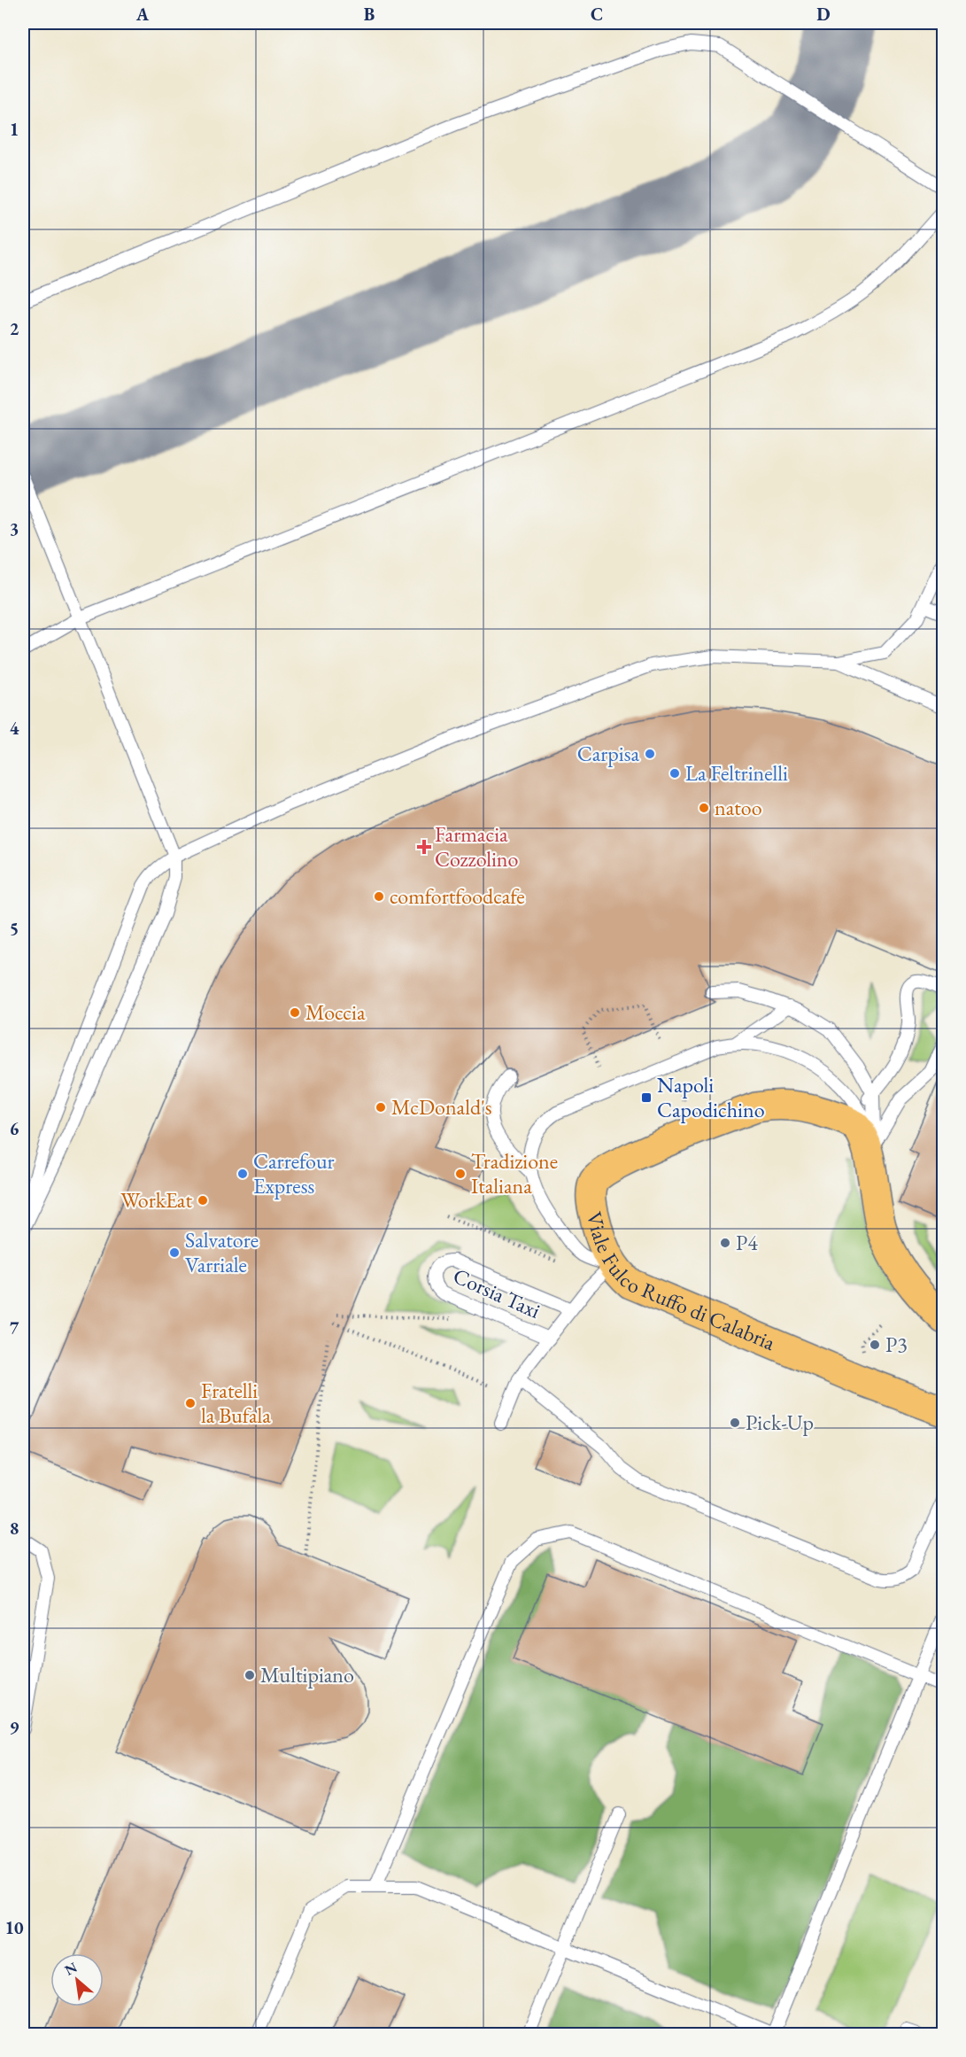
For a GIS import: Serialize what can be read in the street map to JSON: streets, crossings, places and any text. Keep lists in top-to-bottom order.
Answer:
{
  "streets": {
    "main road": ["Viale Fulco Ruffo di Calabria"],
    "lane": ["Corsia Taxi"]
  },
  "places": {
    "other": [
      "Carpisa",
      "La Feltrinelli",
      "natoo",
      "comfortfoodcafe",
      "Moccia",
      "McDonald's",
      "Carrefour Express",
      "Tradizione Italiana",
      "WorkEat",
      "P4",
      "Salvatore Varriale",
      "P3",
      "Fratelli la Bufala",
      "Pick-Up",
      "Multipiano"
    ],
    "health": ["Farmacia Cozzolino"],
    "transit": ["Napoli Capodichino"]
  },
  "north": "top left",
  "grid": {
    "columns": [
      "A",
      "B",
      "C",
      "D"
    ],
    "rows": [
      "1",
      "2",
      "3",
      "4",
      "5",
      "6",
      "7",
      "8",
      "9",
      "10"
    ]
  }
}
